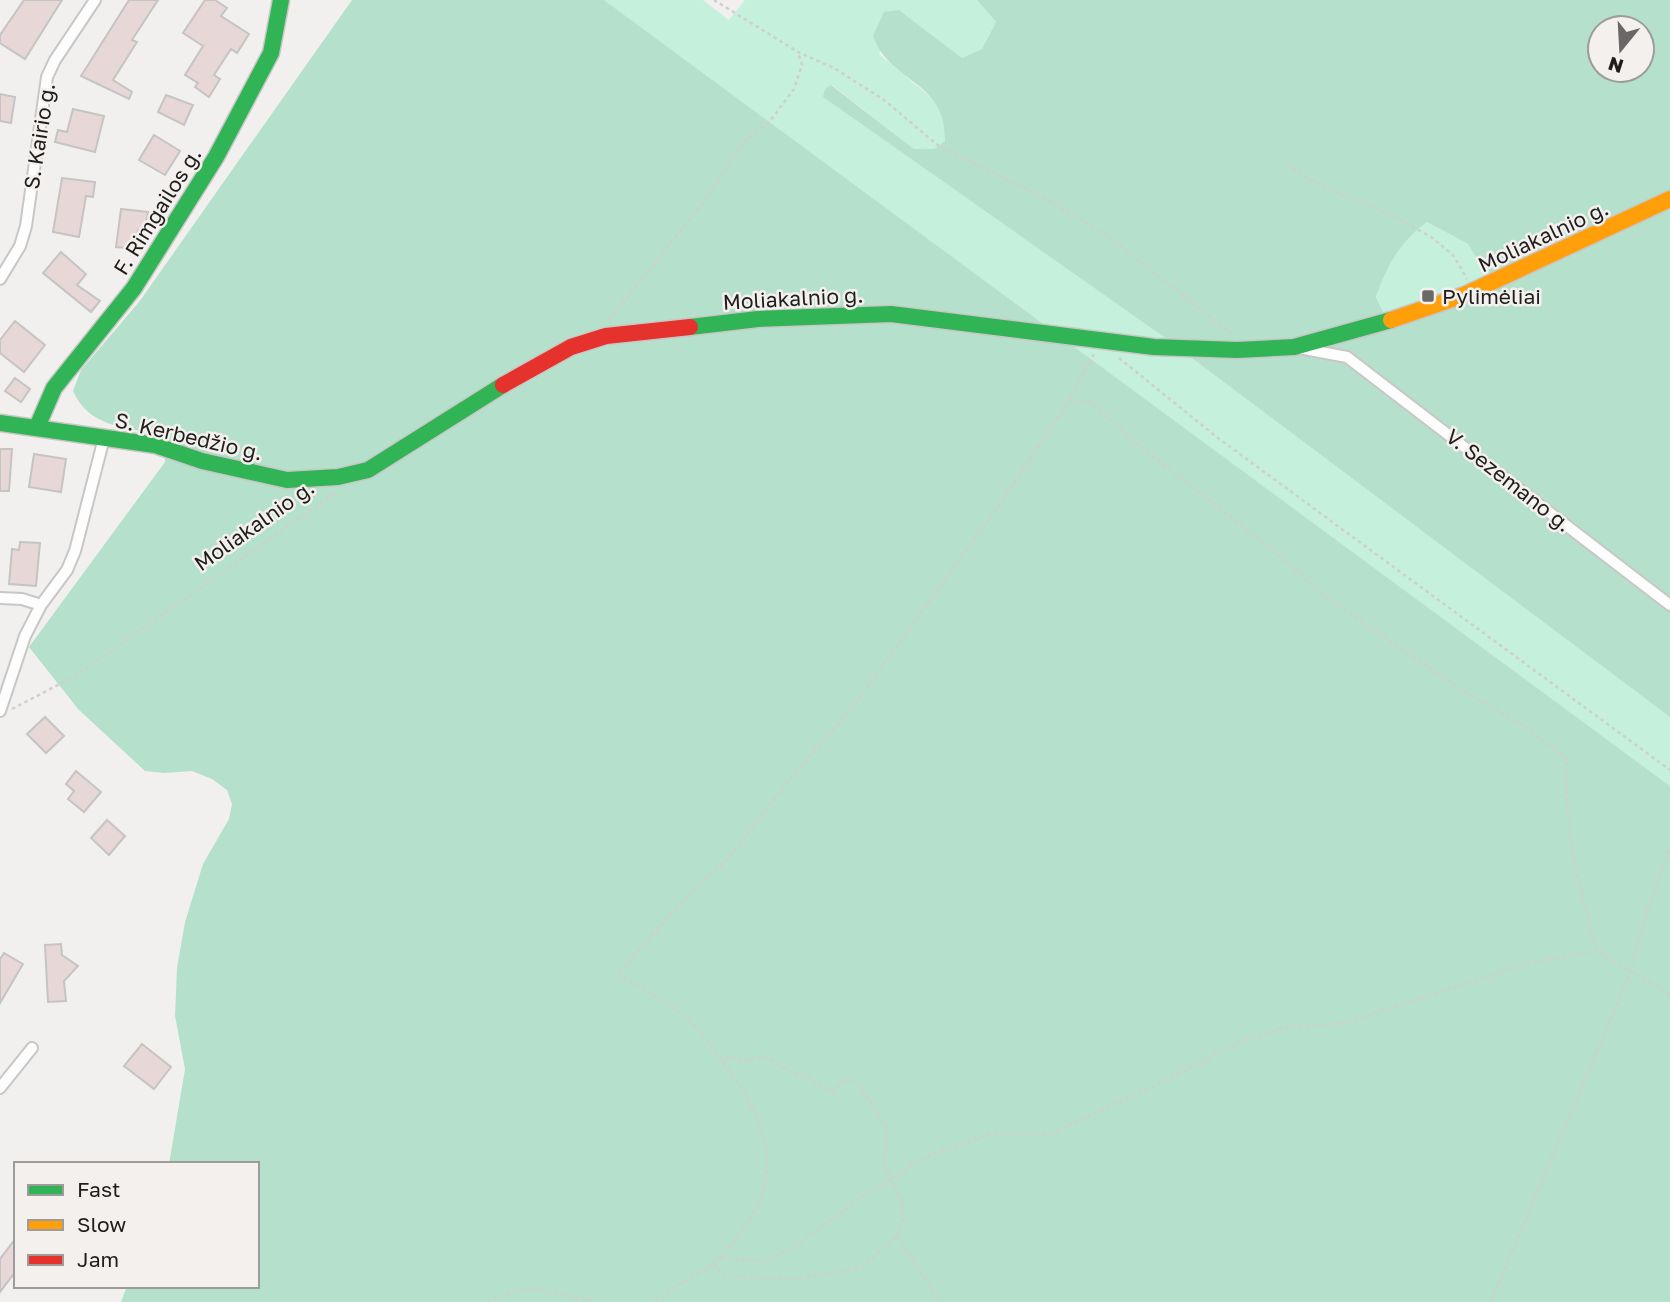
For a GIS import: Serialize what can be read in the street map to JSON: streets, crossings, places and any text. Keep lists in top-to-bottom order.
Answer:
{
  "streets": {
    "street": [
      "S. Kairio g.",
      "F. Rimgailos g.",
      "Moliakalnio g.",
      "S. Kerbedžio g.",
      "V. Sezemano g."
    ]
  },
  "crossings": [
    ["F. Rimgailos g.", "S. Kerbedžio g."],
    ["Moliakalnio g.", "S. Kerbedžio g."],
    ["Moliakalnio g.", "V. Sezemano g."]
  ],
  "places": {
    "transit": ["Pylimėliai"]
  },
  "legend": ["Fast", "Slow", "Jam"],
  "north": "bottom"
}
